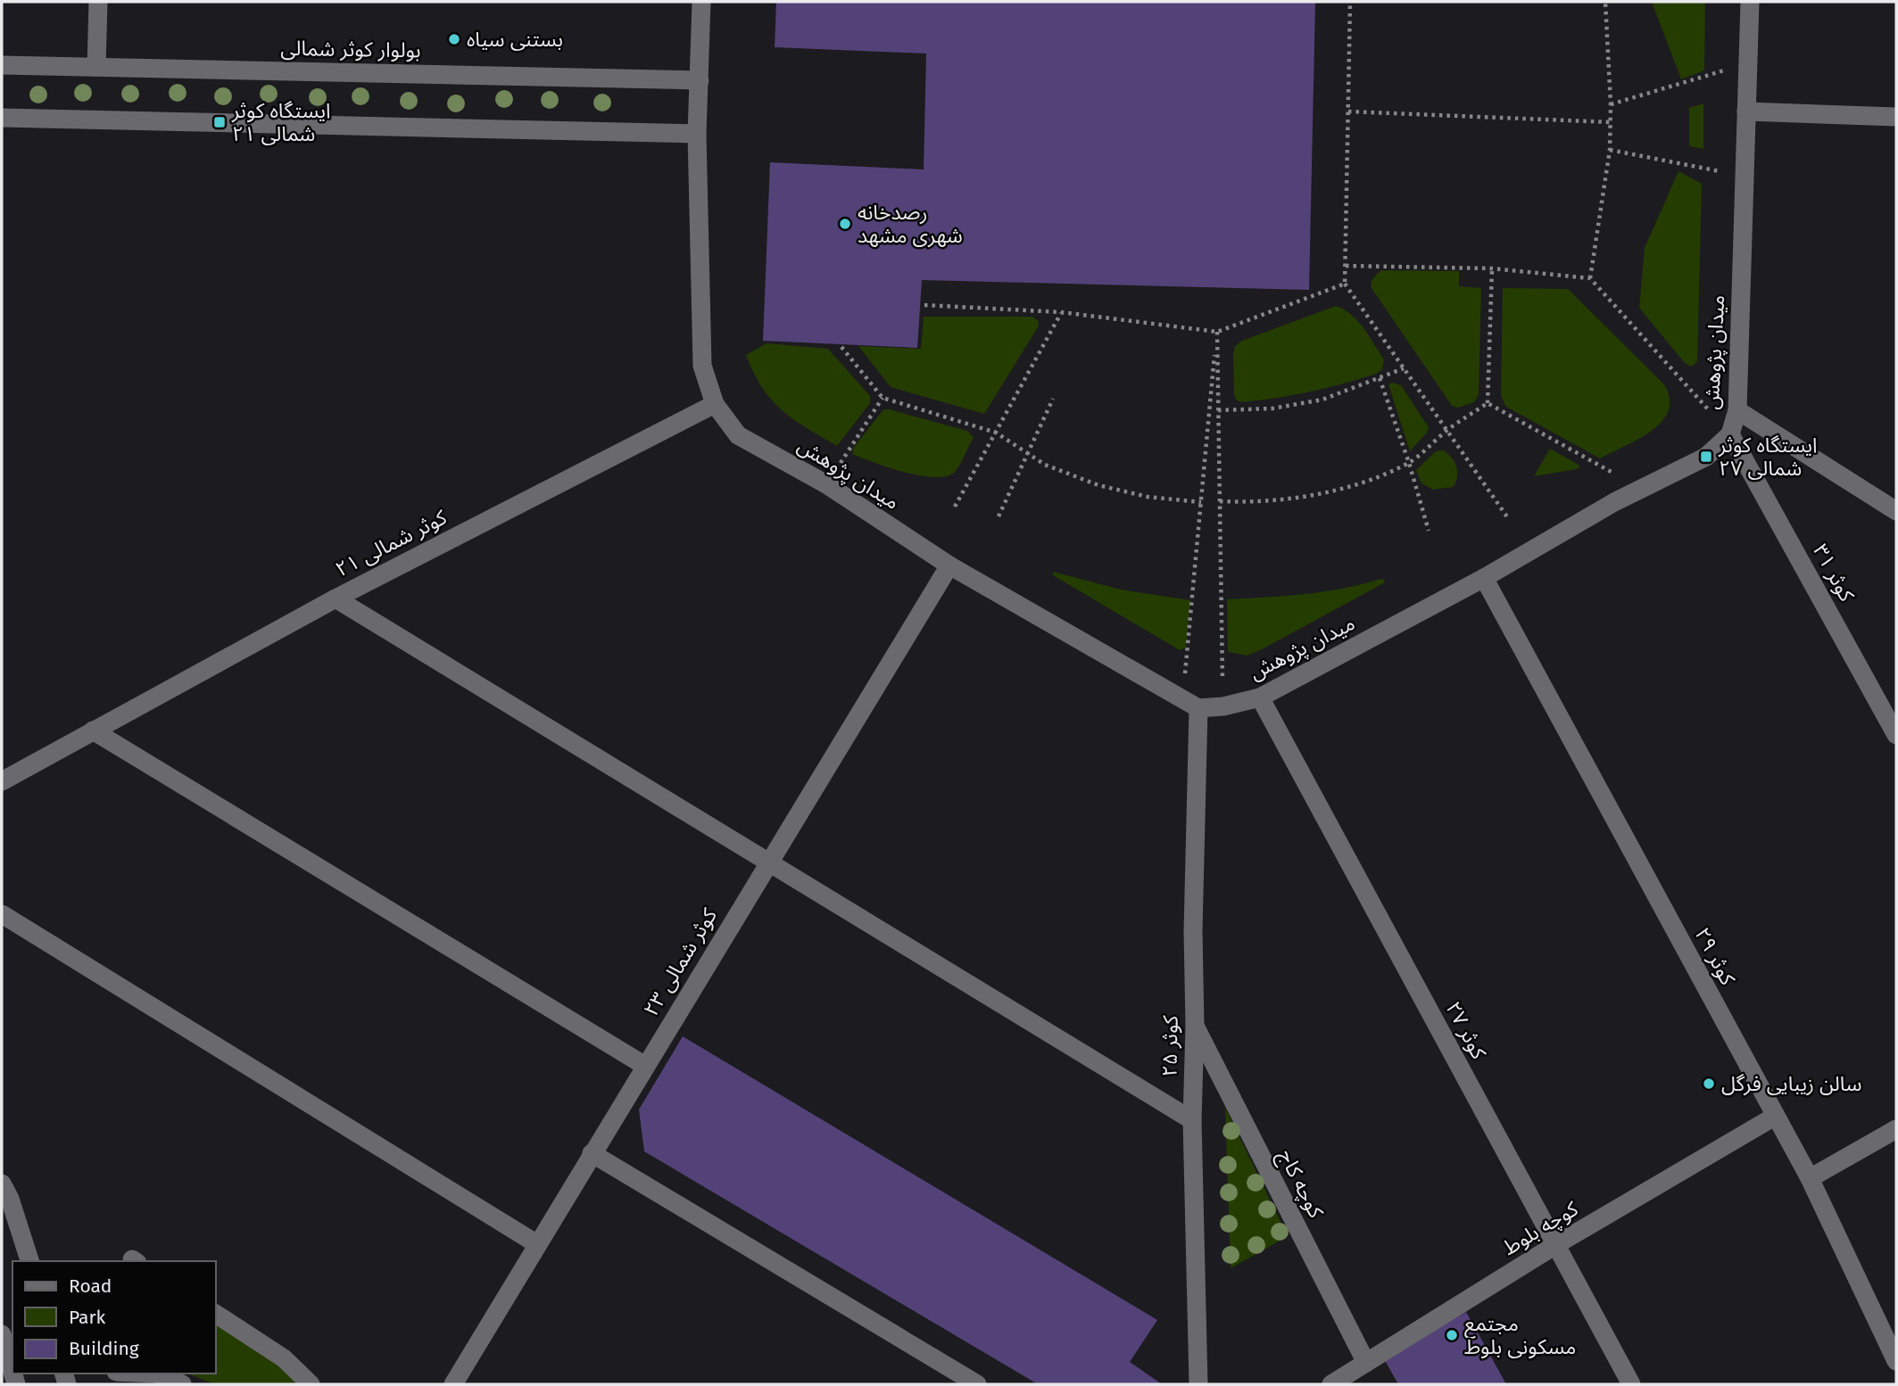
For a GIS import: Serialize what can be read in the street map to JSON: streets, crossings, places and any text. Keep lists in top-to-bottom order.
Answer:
{
  "streets": {
    "street": [
      "بولوار کوثر شمالی",
      "میدان پژوهش",
      "کوثر شمالی ۲۱",
      "کوثر ۳۱",
      "کوثر ۲۹",
      "کوثر شمالی ۲۳",
      "کوثر ۲۷",
      "کوثر ۲۵",
      "کوچه کاج",
      "کوچه بلوط"
    ]
  },
  "crossings": [
    ["بولوار کوثر شمالی", "میدان پژوهش"],
    ["میدان پژوهش", "کوثر شمالی ۲۱"],
    ["میدان پژوهش", "کوثر ۳۱"],
    ["میدان پژوهش", "کوثر ۲۹"],
    ["میدان پژوهش", "کوثر شمالی ۲۳"],
    ["میدان پژوهش", "کوثر ۲۷"],
    ["میدان پژوهش", "کوثر ۲۵"],
    ["کوثر ۲۹", "کوچه بلوط"],
    ["کوثر ۲۷", "کوچه بلوط"],
    ["کوثر ۲۵", "کوچه کاج"],
    ["کوچه کاج", "کوچه بلوط"]
  ],
  "places": {
    "other": [
      "بستنی سیاه",
      "رصدخانه شهری مشهد",
      "سالن زیبایی فرگل",
      "مجتمع مسکونی بلوط"
    ],
    "transit": ["ایستگاه کوثر شمالی ۲۱", "ایستگاه کوثر شمالی ۲۷"]
  },
  "legend": ["Road", "Park", "Building"]
}
